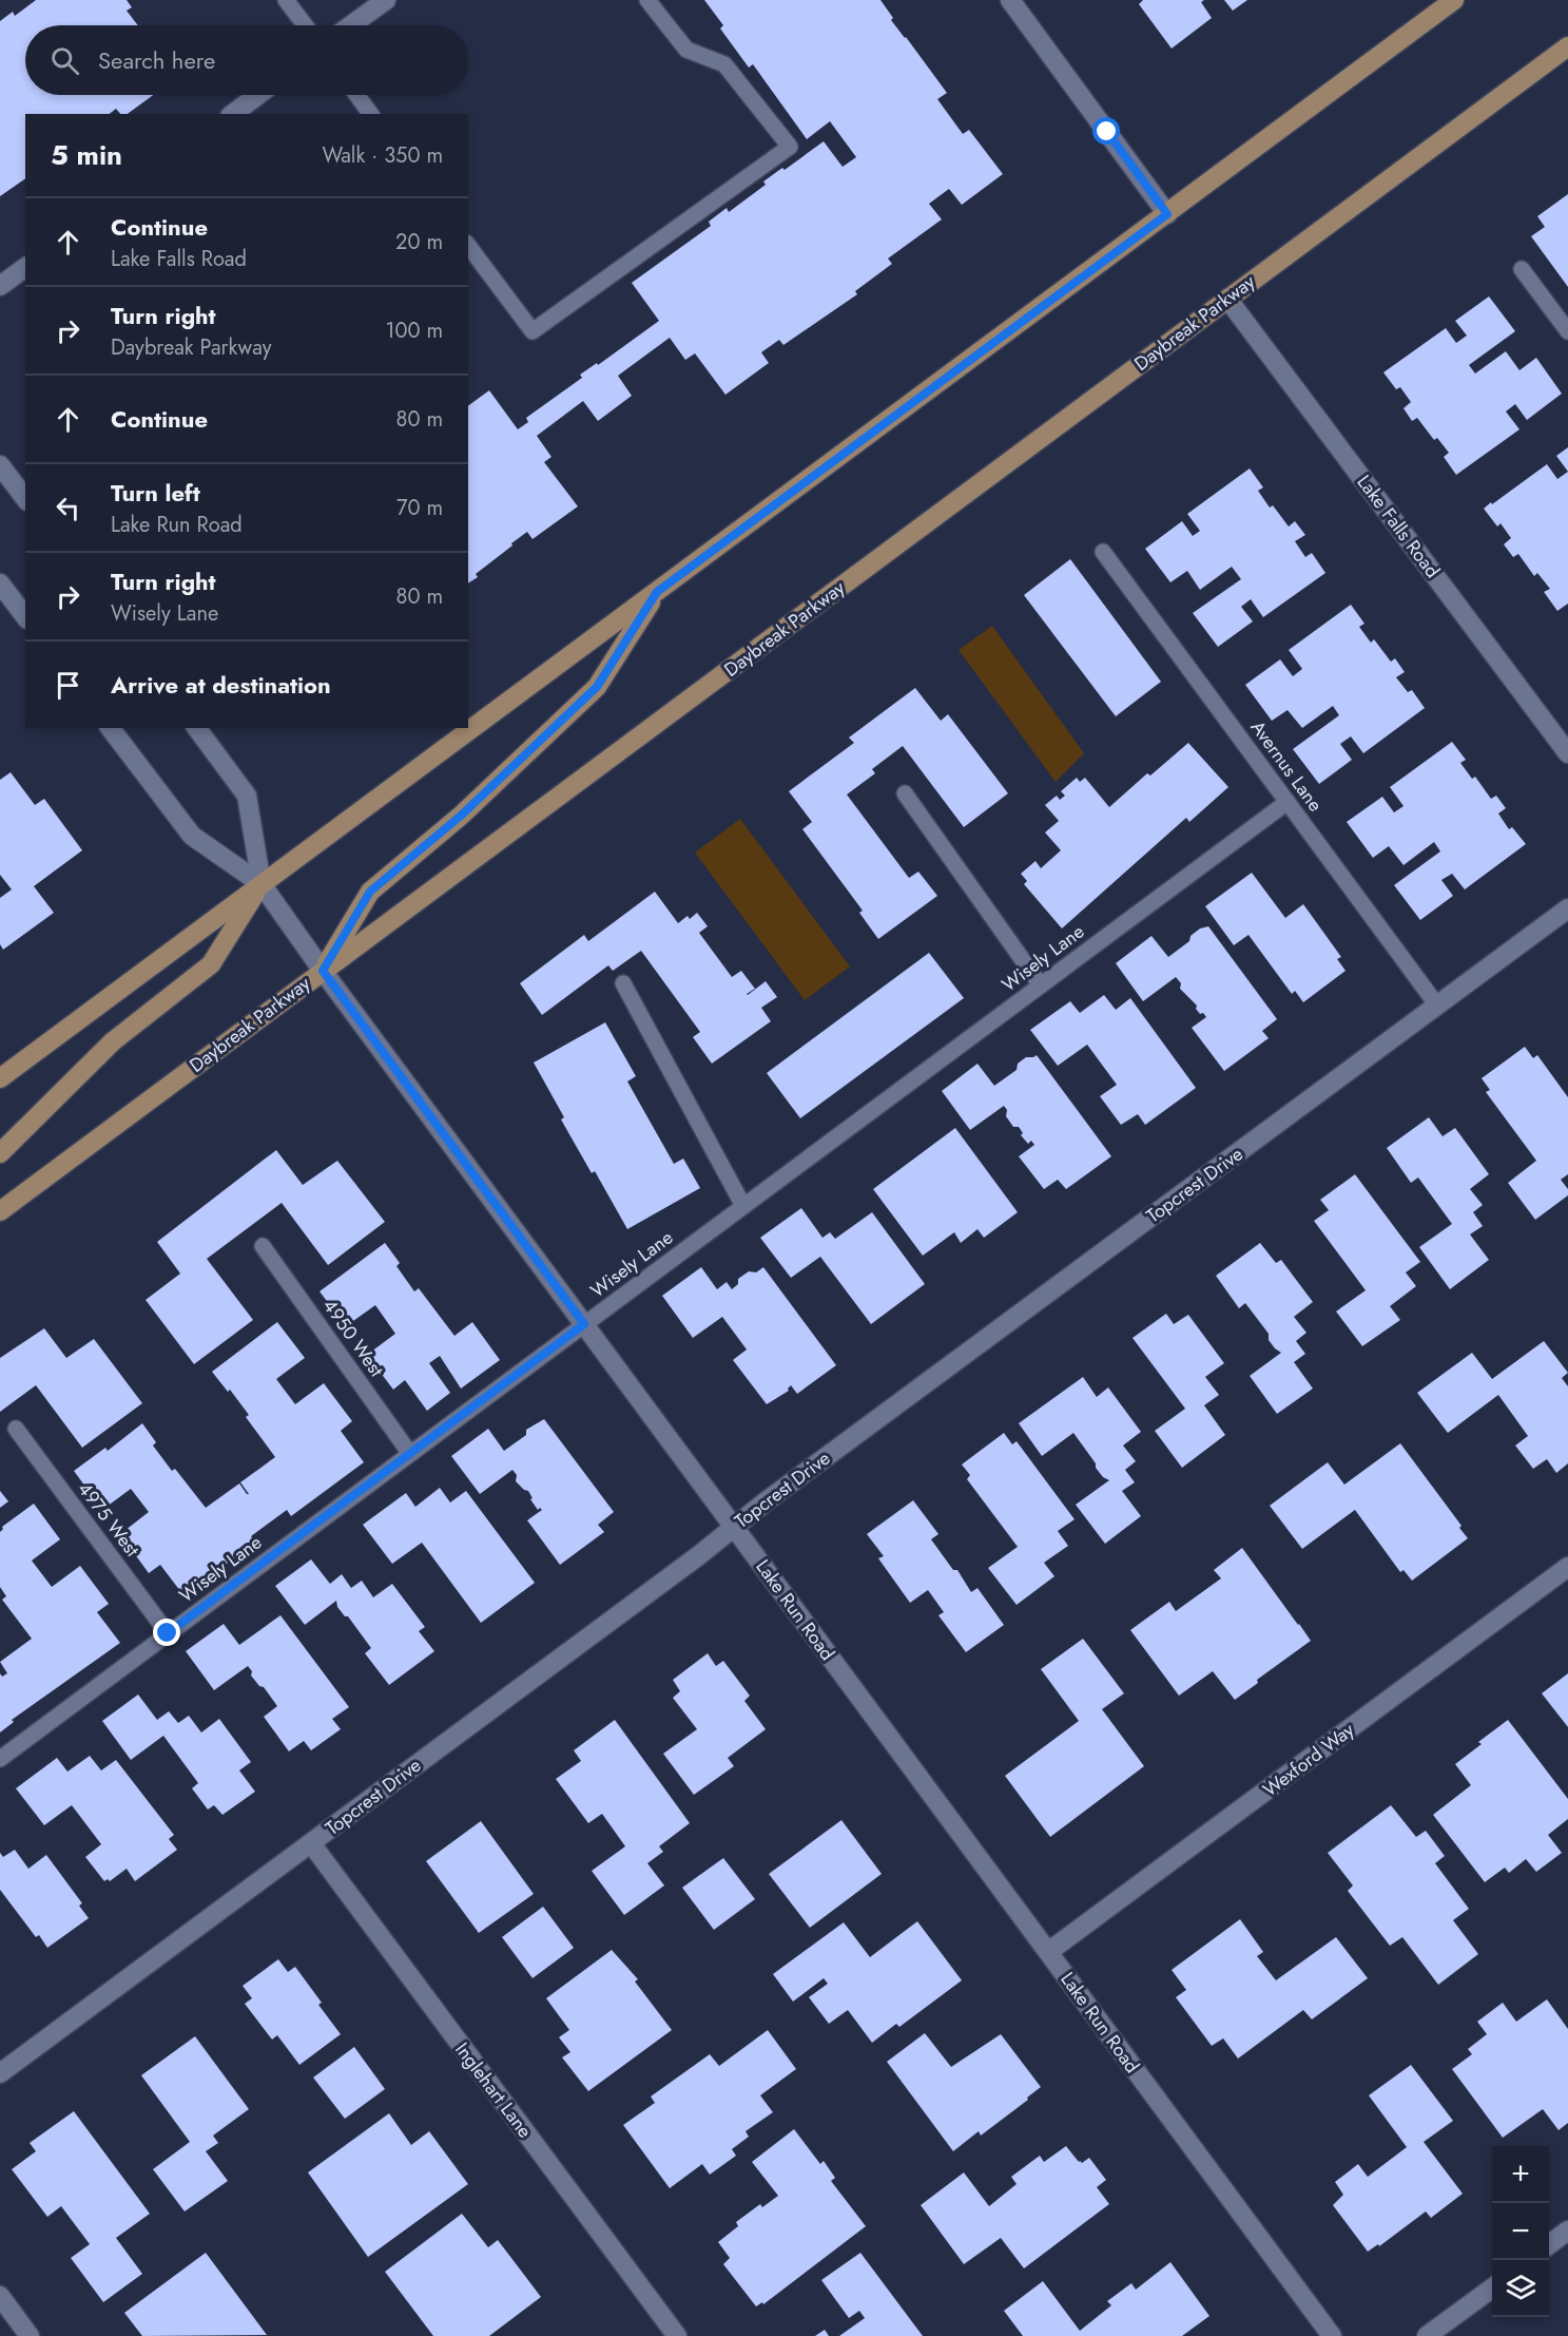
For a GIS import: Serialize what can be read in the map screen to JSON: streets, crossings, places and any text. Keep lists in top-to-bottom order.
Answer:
{
  "streets": {
    "main road": ["Daybreak Parkway"],
    "street": [
      "Lake Falls Road",
      "Topcrest Drive",
      "Lake Run Road",
      "Wexford Way",
      "Inglehart Lane"
    ],
    "lane": [
      "Avernus Lane",
      "Wisely Lane",
      "4950 West",
      "4975 West"
    ]
  },
  "crossings": [
    ["Daybreak Parkway", "Lake Falls Road"],
    ["Daybreak Parkway", "Lake Run Road"],
    ["Avernus Lane", "Wisely Lane"],
    ["Avernus Lane", "Topcrest Drive"],
    ["Wisely Lane", "4950 West"],
    ["Wisely Lane", "4975 West"],
    ["Wisely Lane", "Lake Run Road"],
    ["Topcrest Drive", "Lake Run Road"],
    ["Topcrest Drive", "Inglehart Lane"],
    ["Lake Run Road", "Wexford Way"]
  ],
  "page": {
    "search": "Search here",
    "heading": ["5 min", "Walk · 350 m"],
    "list": [
      ["Continue", "Lake Falls Road", "20 m"],
      ["Turn right", "Daybreak Parkway", "100 m"],
      ["Continue", "80 m"],
      ["Turn left", "Lake Run Road", "70 m"],
      ["Turn right", "Wisely Lane", "80 m"],
      "Arrive at destination"
    ],
    "map_buttons": ["+", "−"]
  }
}
